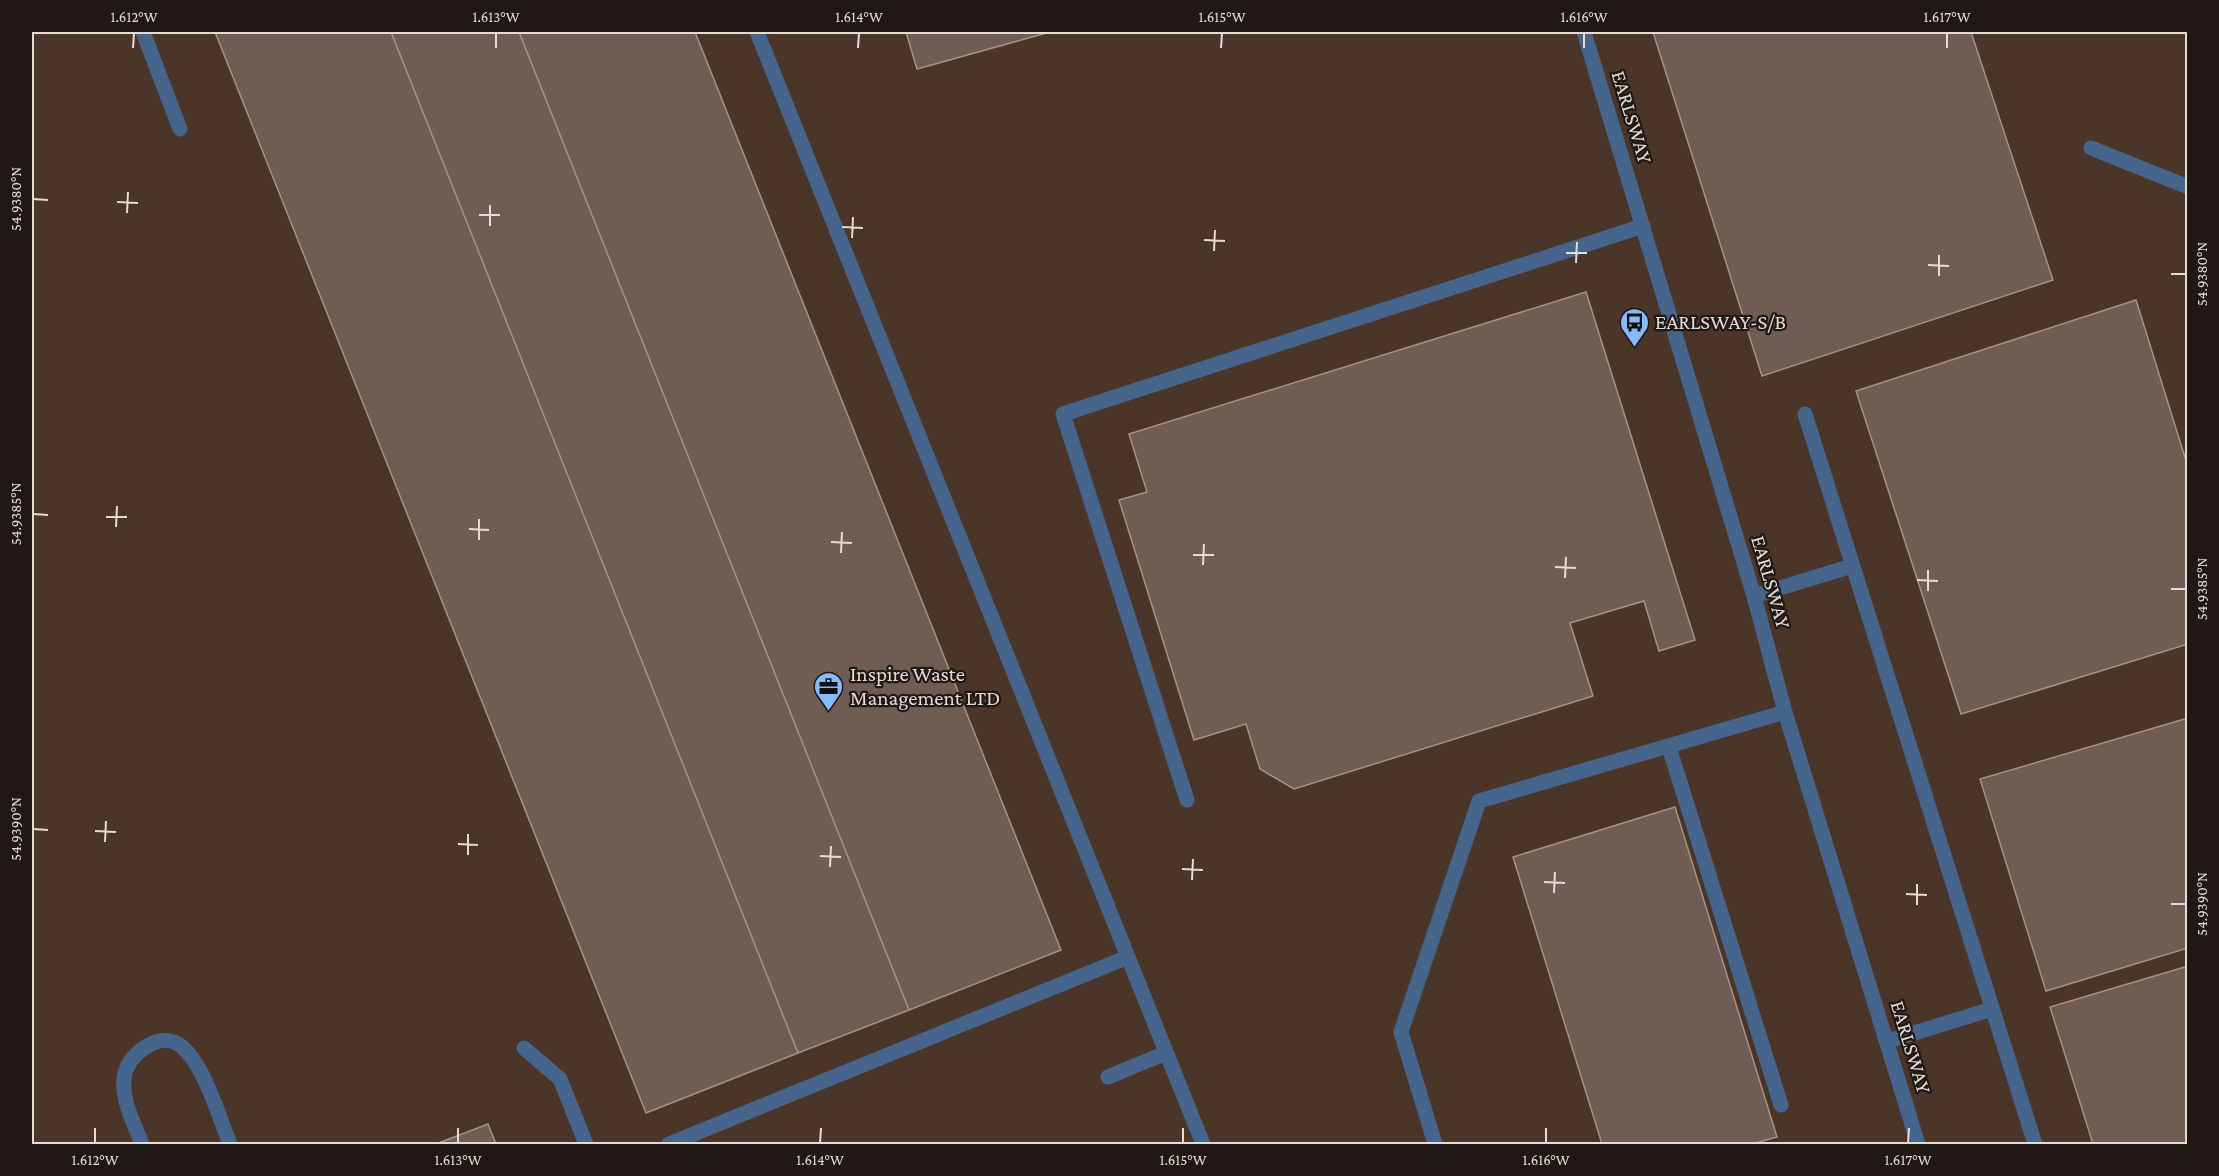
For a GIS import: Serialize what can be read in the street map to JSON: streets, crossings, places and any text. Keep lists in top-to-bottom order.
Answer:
{
  "streets": {
    "street": ["EARLSWAY"]
  },
  "places": {
    "bus stop": ["EARLSWAY-S/B"],
    "office": ["Inspire Waste Management LTD"]
  },
  "coordinates": [
    "1.612°W",
    "1.613°W",
    "1.614°W",
    "1.615°W",
    "1.616°W",
    "1.617°W",
    "54.9380°N",
    "54.9385°N",
    "54.9390°N"
  ]
}
